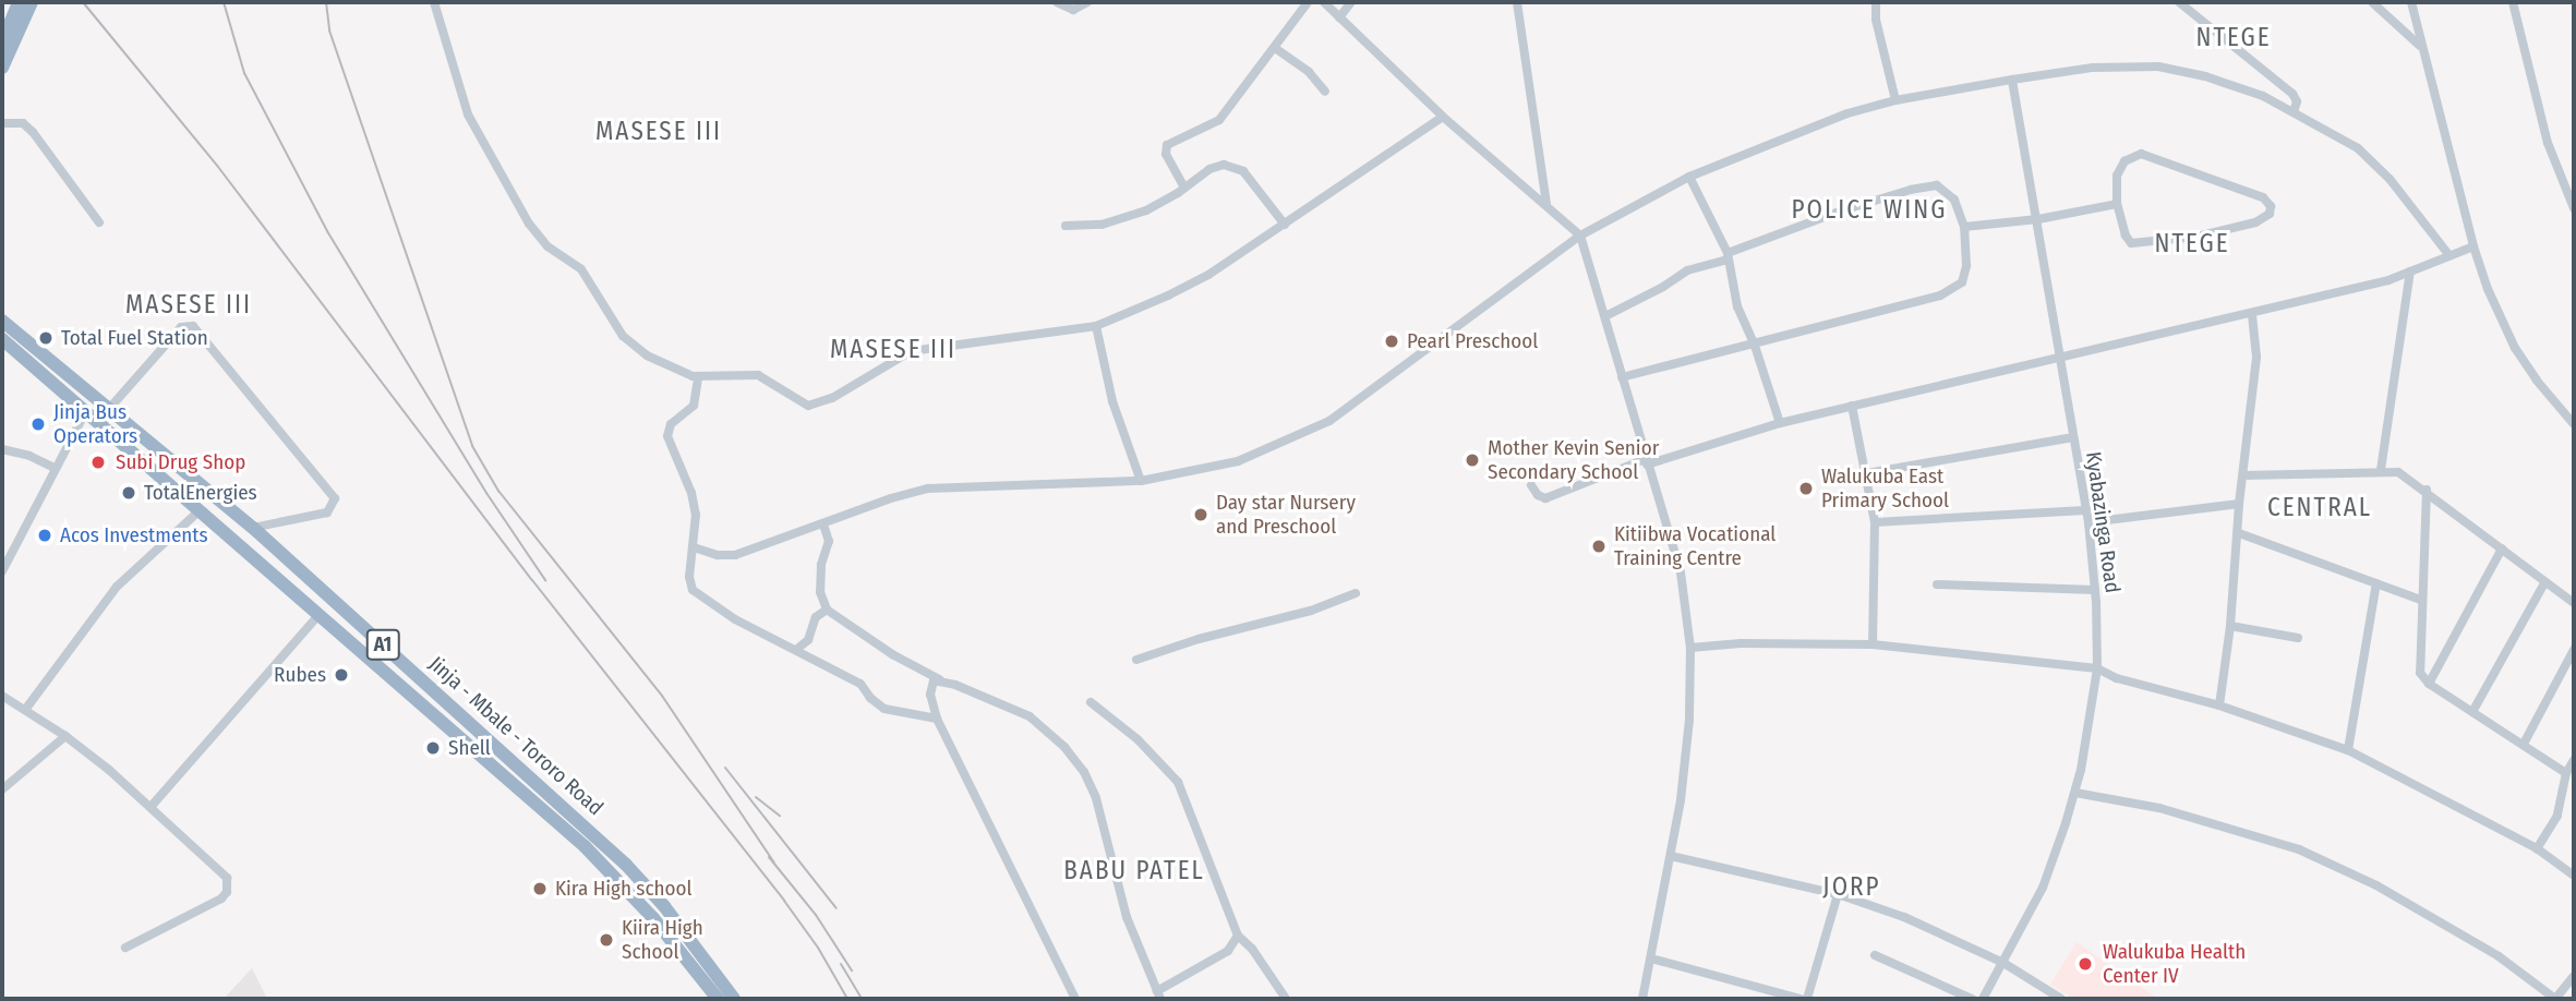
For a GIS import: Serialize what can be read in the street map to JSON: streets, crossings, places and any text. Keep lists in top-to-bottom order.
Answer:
{
  "streets": {
    "highway": ["A1", "Jinja - Mbale - Tororo Road"],
    "street": ["Kyabazinga Road"]
  },
  "districts": [
    "NTEGE",
    "MASESE III",
    "POLICE WING",
    "NTEGE",
    "MASESE III",
    "MASESE III",
    "CENTRAL",
    "BABU PATEL",
    "JORP"
  ],
  "places": [
    "Total Fuel Station",
    "Pearl Preschool",
    "Jinja Bus Operators",
    "Mother Kevin Senior Secondary School",
    "Subi Drug Shop",
    "Walukuba East Primary School",
    "TotalEnergies",
    "Day star Nursery and Preschool",
    "Acos Investments",
    "Kitiibwa Vocational Training Centre",
    "Rubes",
    "Shell",
    "Kira High school",
    "Kiira High School",
    "Walukuba Health Center IV"
  ]
}
